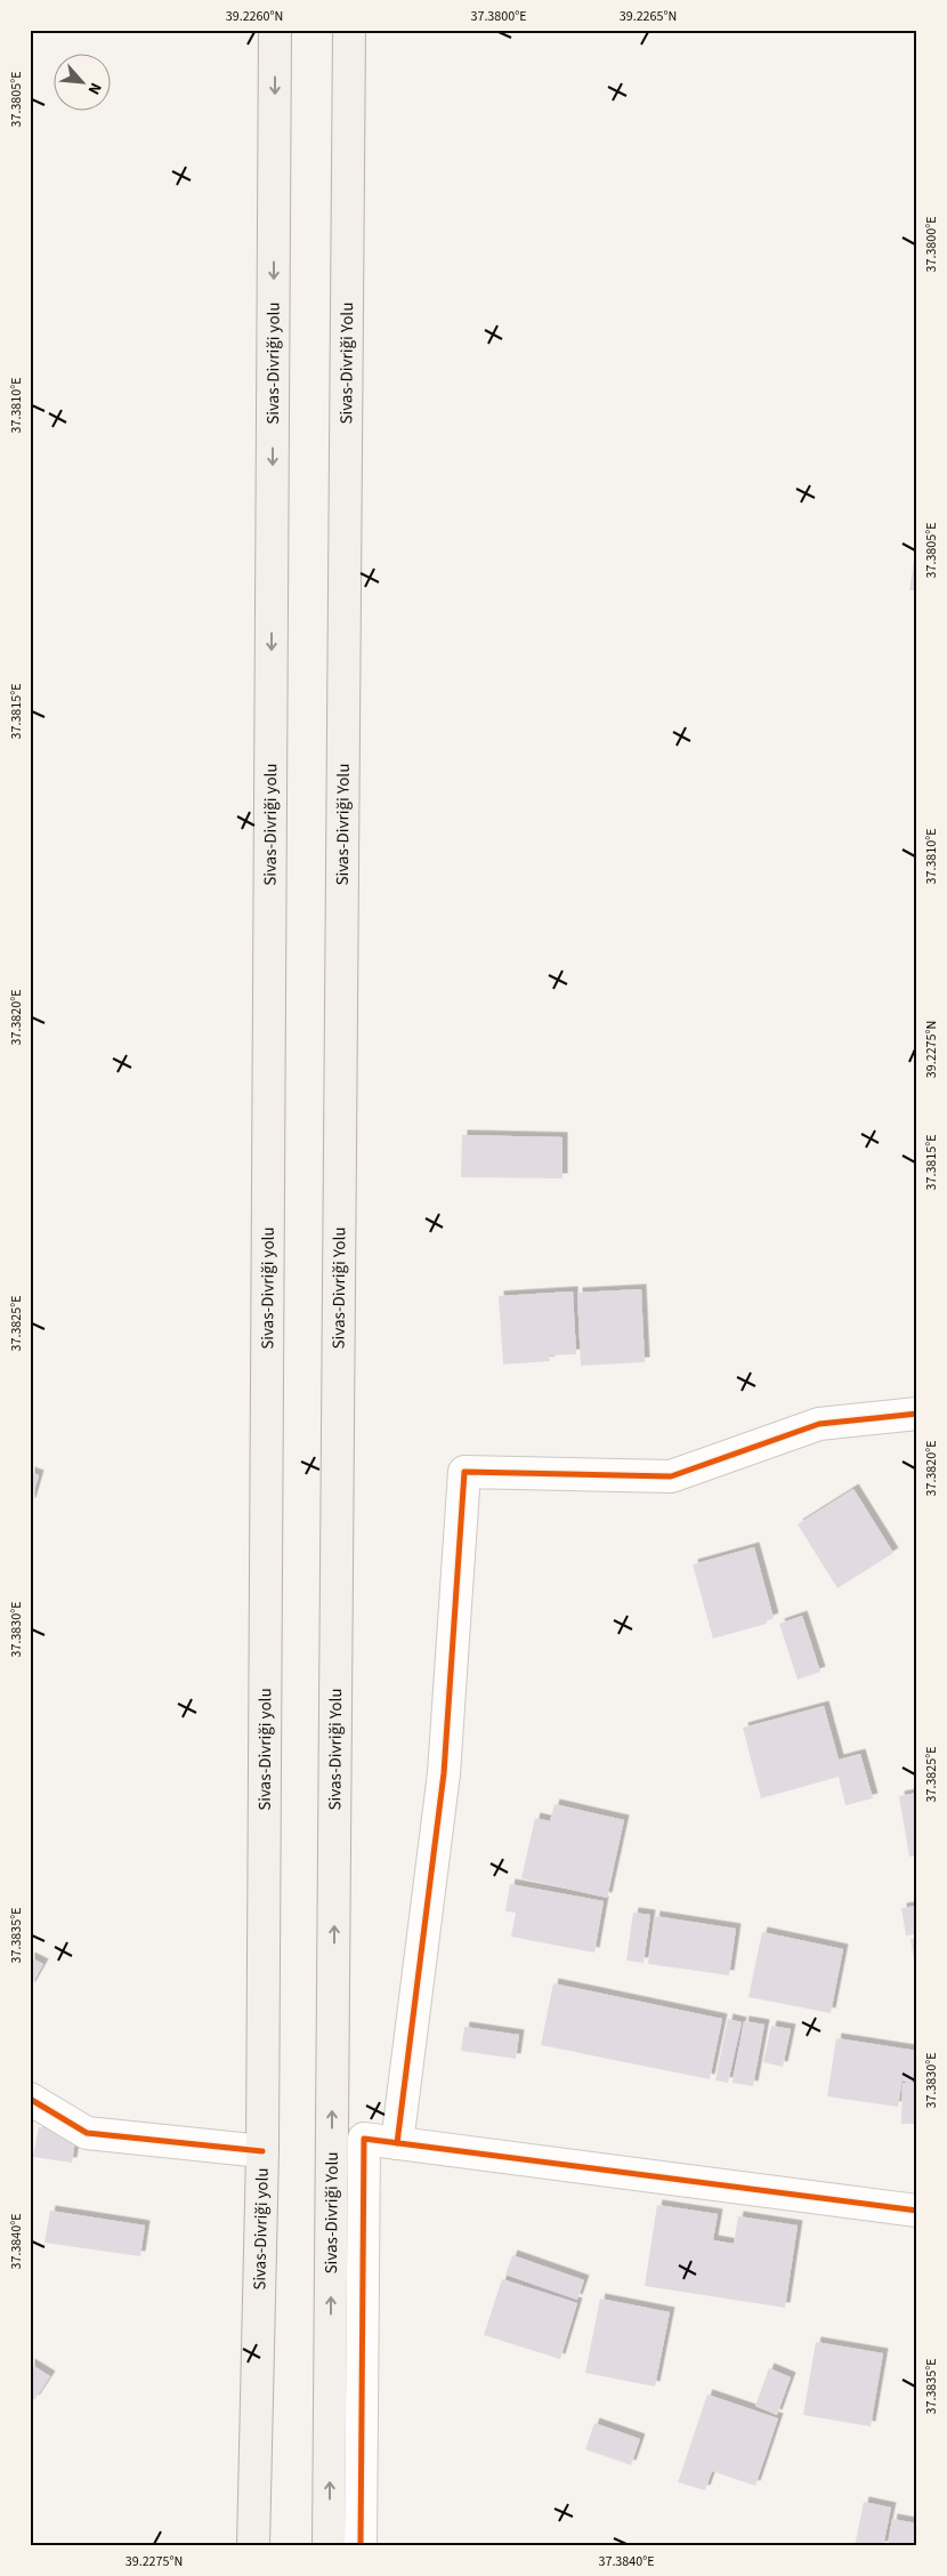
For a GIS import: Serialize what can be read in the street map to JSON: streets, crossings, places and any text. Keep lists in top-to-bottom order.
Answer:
{
  "streets": {
    "main road": ["Sivas-Divriği yolu", "Sivas-Divriği Yolu"]
  },
  "one_way": ["Sivas-Divriği yolu", "Sivas-Divriği Yolu"],
  "north": "bottom right",
  "coordinates": [
    "39.2260°N",
    "37.3800°E",
    "39.2265°N",
    "37.3805°E",
    "37.3810°E",
    "37.3815°E",
    "37.3820°E",
    "39.2275°N",
    "37.3825°E",
    "37.3830°E",
    "37.3835°E",
    "37.3840°E"
  ]
}
